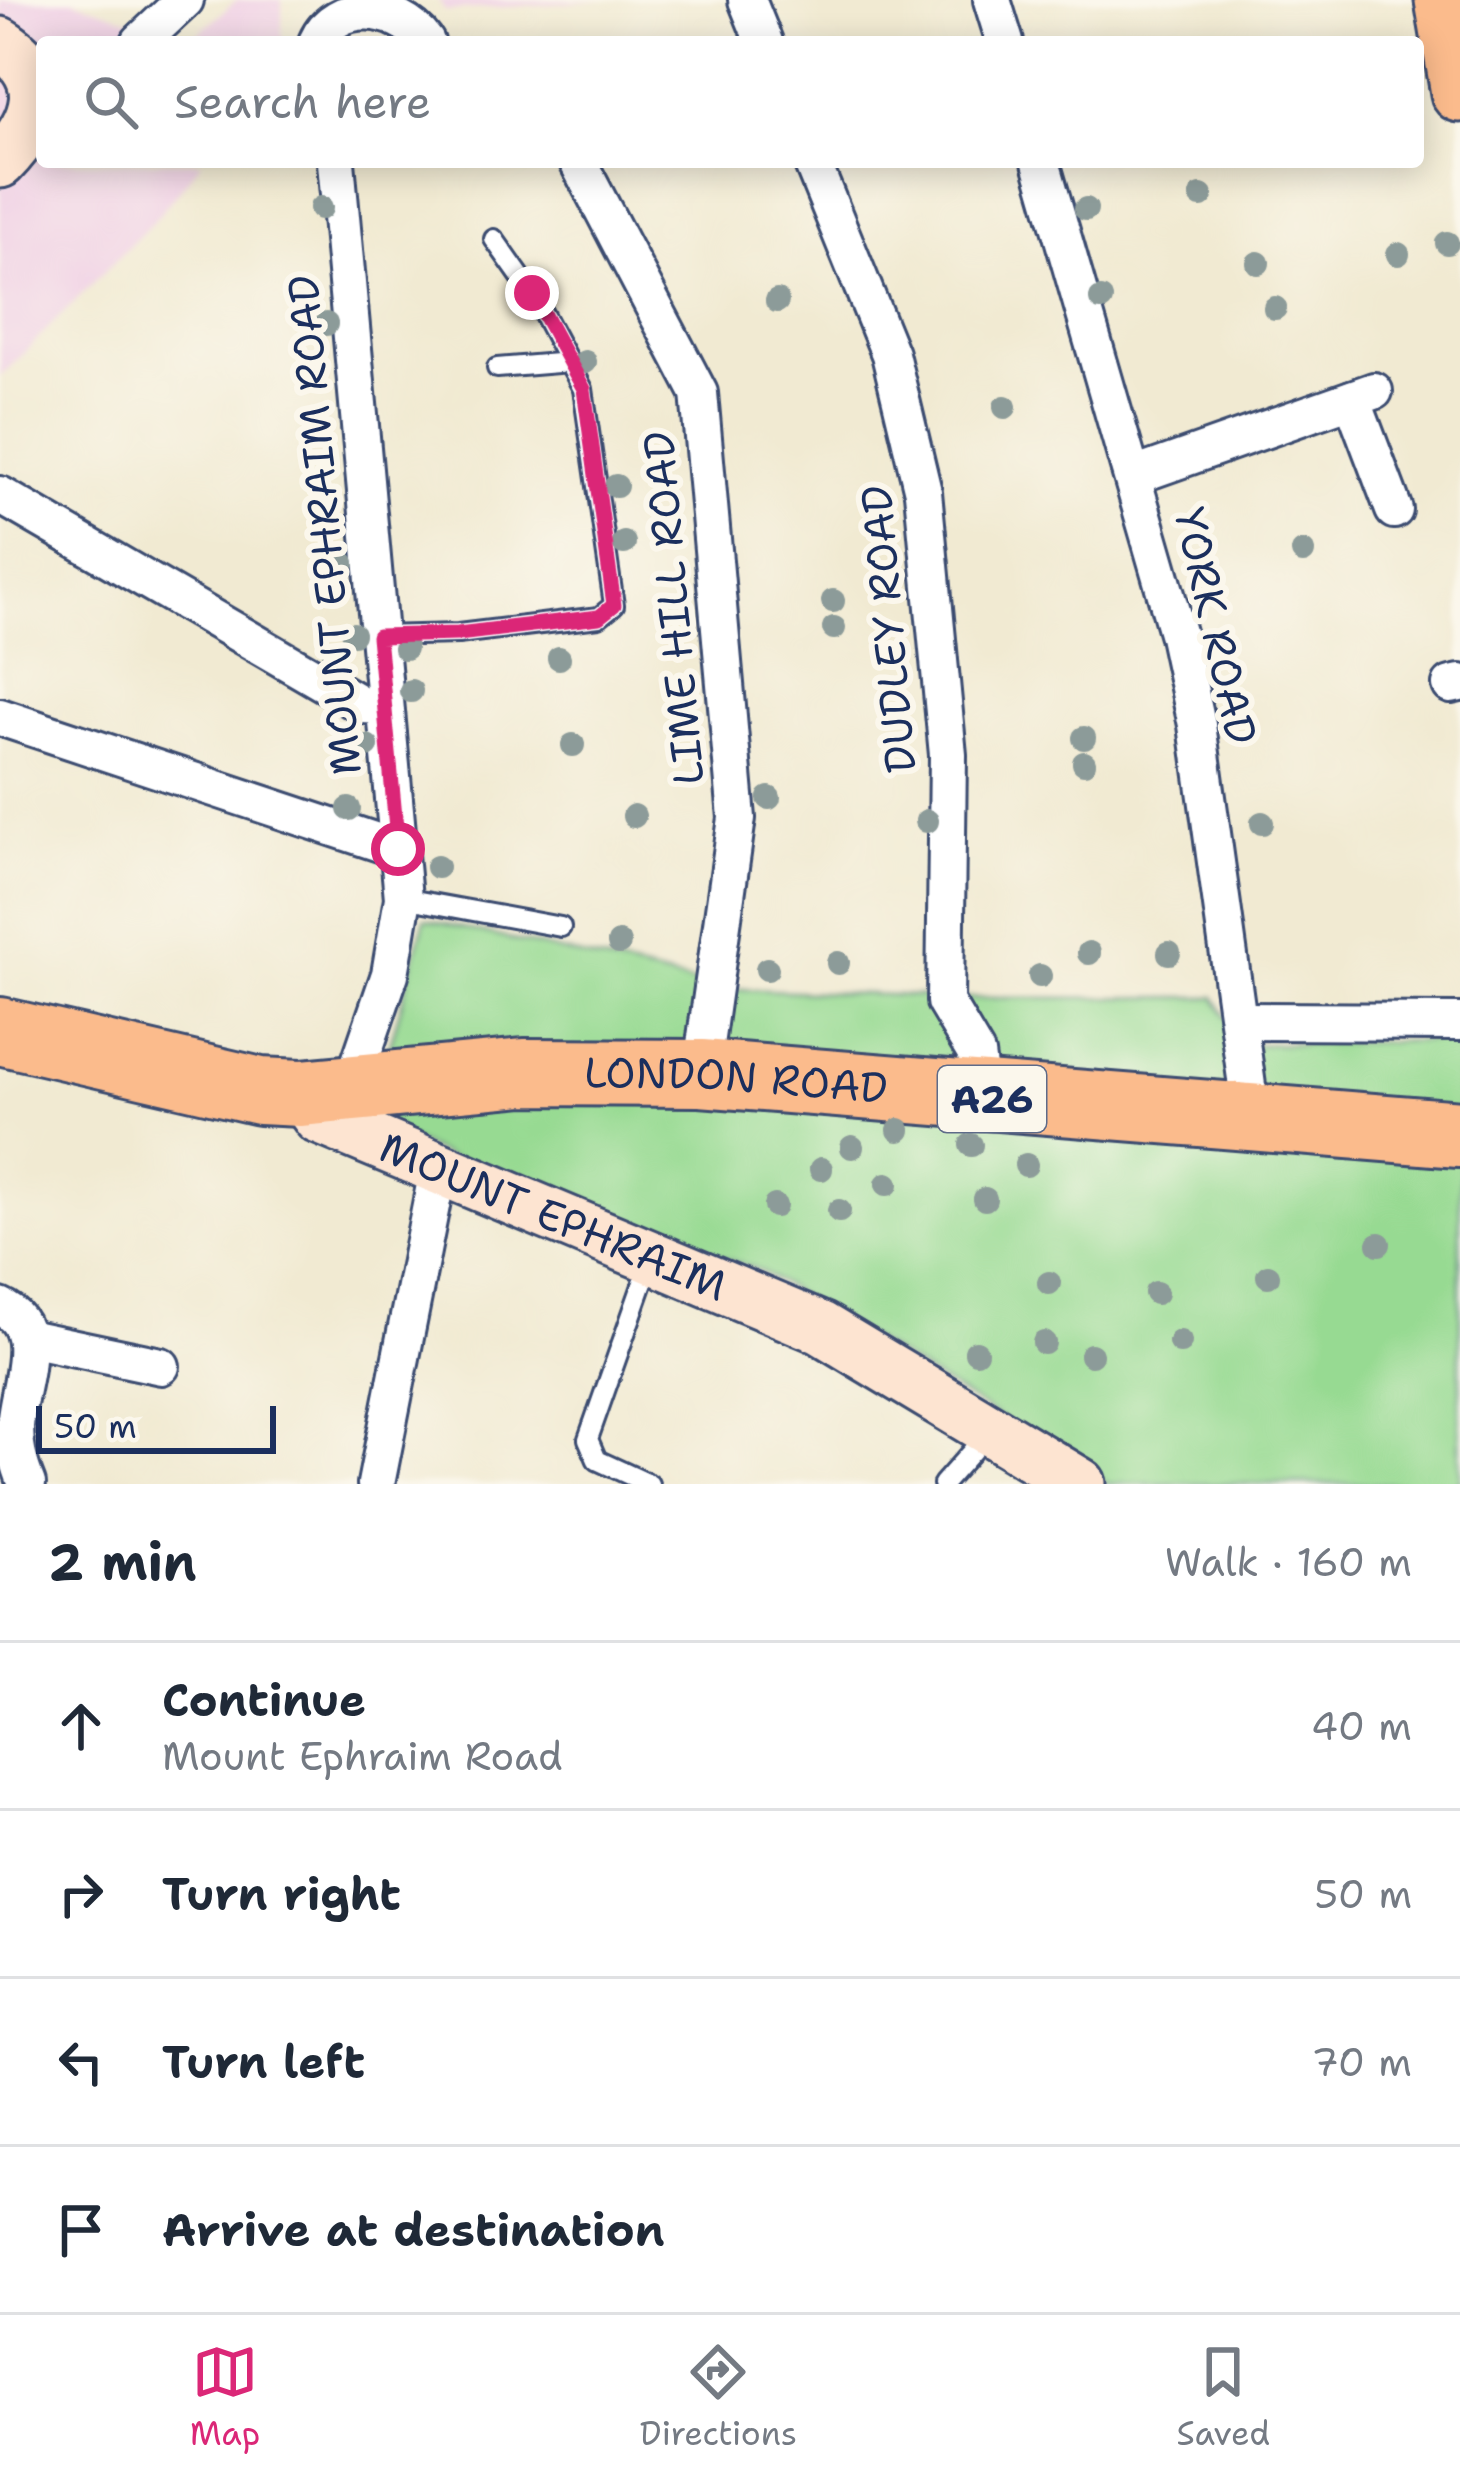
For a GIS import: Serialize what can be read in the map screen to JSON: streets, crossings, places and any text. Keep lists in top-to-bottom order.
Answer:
{
  "streets": {
    "highway": ["LONDON ROAD", "A26"],
    "street": [
      "MOUNT EPHRAIM ROAD",
      "LIME HILL ROAD",
      "YORK ROAD",
      "DUDLEY ROAD",
      "MOUNT EPHRAIM"
    ]
  },
  "crossings": [
    ["MOUNT EPHRAIM ROAD", "LONDON ROAD"],
    ["MOUNT EPHRAIM ROAD", "A26"],
    ["MOUNT EPHRAIM ROAD", "MOUNT EPHRAIM"],
    ["LIME HILL ROAD", "LONDON ROAD"],
    ["YORK ROAD", "LONDON ROAD"],
    ["DUDLEY ROAD", "LONDON ROAD"],
    ["LONDON ROAD", "A26"],
    ["LONDON ROAD", "MOUNT EPHRAIM"],
    ["A26", "MOUNT EPHRAIM"]
  ],
  "scale_bar": "50 m",
  "page": {
    "search": "Search here",
    "scale": "50 m",
    "heading": ["2 min", "Walk · 160 m"],
    "list": [
      ["Continue", "Mount Ephraim Road", "40 m"],
      ["Turn right", "50 m"],
      ["Turn left", "70 m"],
      "Arrive at destination"
    ],
    "nav": ["Map", "Directions", "Saved"]
  }
}
